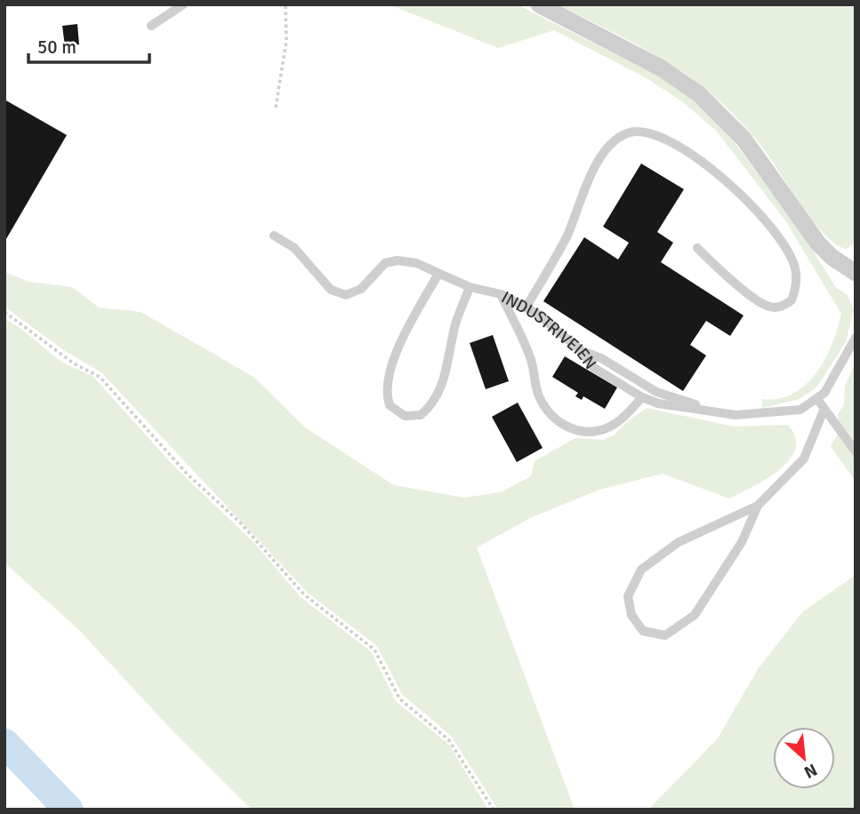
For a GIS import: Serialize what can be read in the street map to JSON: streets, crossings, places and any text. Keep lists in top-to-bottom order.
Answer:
{
  "streets": {
    "lane": ["INDUSTRIVEIEN"]
  },
  "scale_bar": "50 m",
  "north": "bottom right"
}
